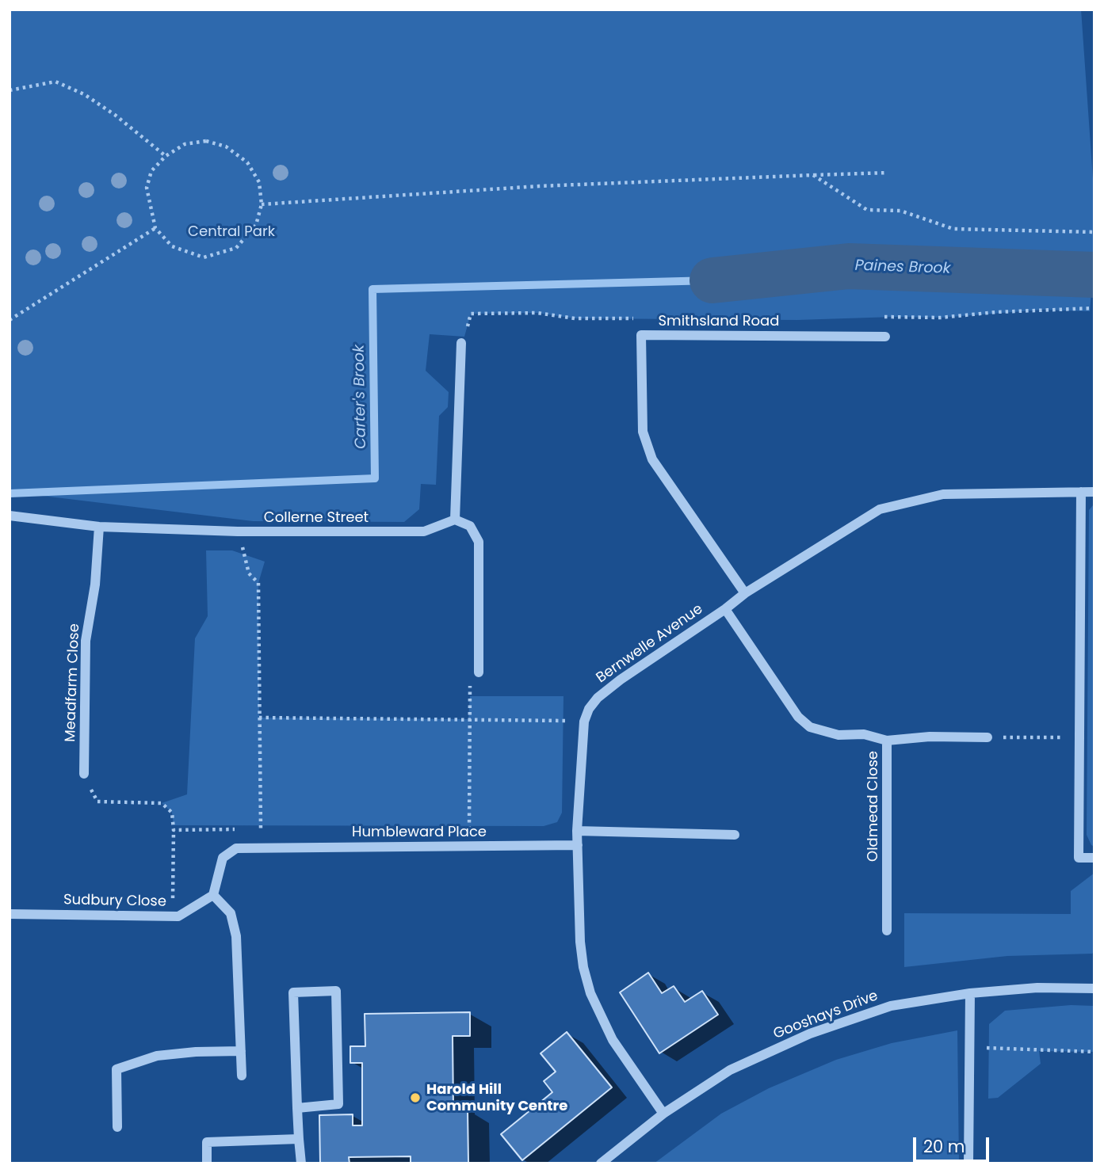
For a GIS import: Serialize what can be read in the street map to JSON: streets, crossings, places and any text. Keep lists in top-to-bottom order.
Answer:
{
  "streets": {
    "street": [
      "Smithsland Road",
      "Collerne Street",
      "Bernwelle Avenue",
      "Meadfarm Close",
      "Oldmead Close",
      "Humbleward Place",
      "Sudbury Close",
      "Gooshays Drive"
    ]
  },
  "crossings": [
    ["Smithsland Road", "Bernwelle Avenue"],
    ["Collerne Street", "Meadfarm Close"],
    ["Bernwelle Avenue", "Oldmead Close"],
    ["Bernwelle Avenue", "Humbleward Place"],
    ["Bernwelle Avenue", "Gooshays Drive"]
  ],
  "water": ["Paines Brook", "Carter's Brook"],
  "parks": ["Central Park"],
  "places": ["Harold Hill Community Centre"],
  "scale_bar": "20 m"
}
